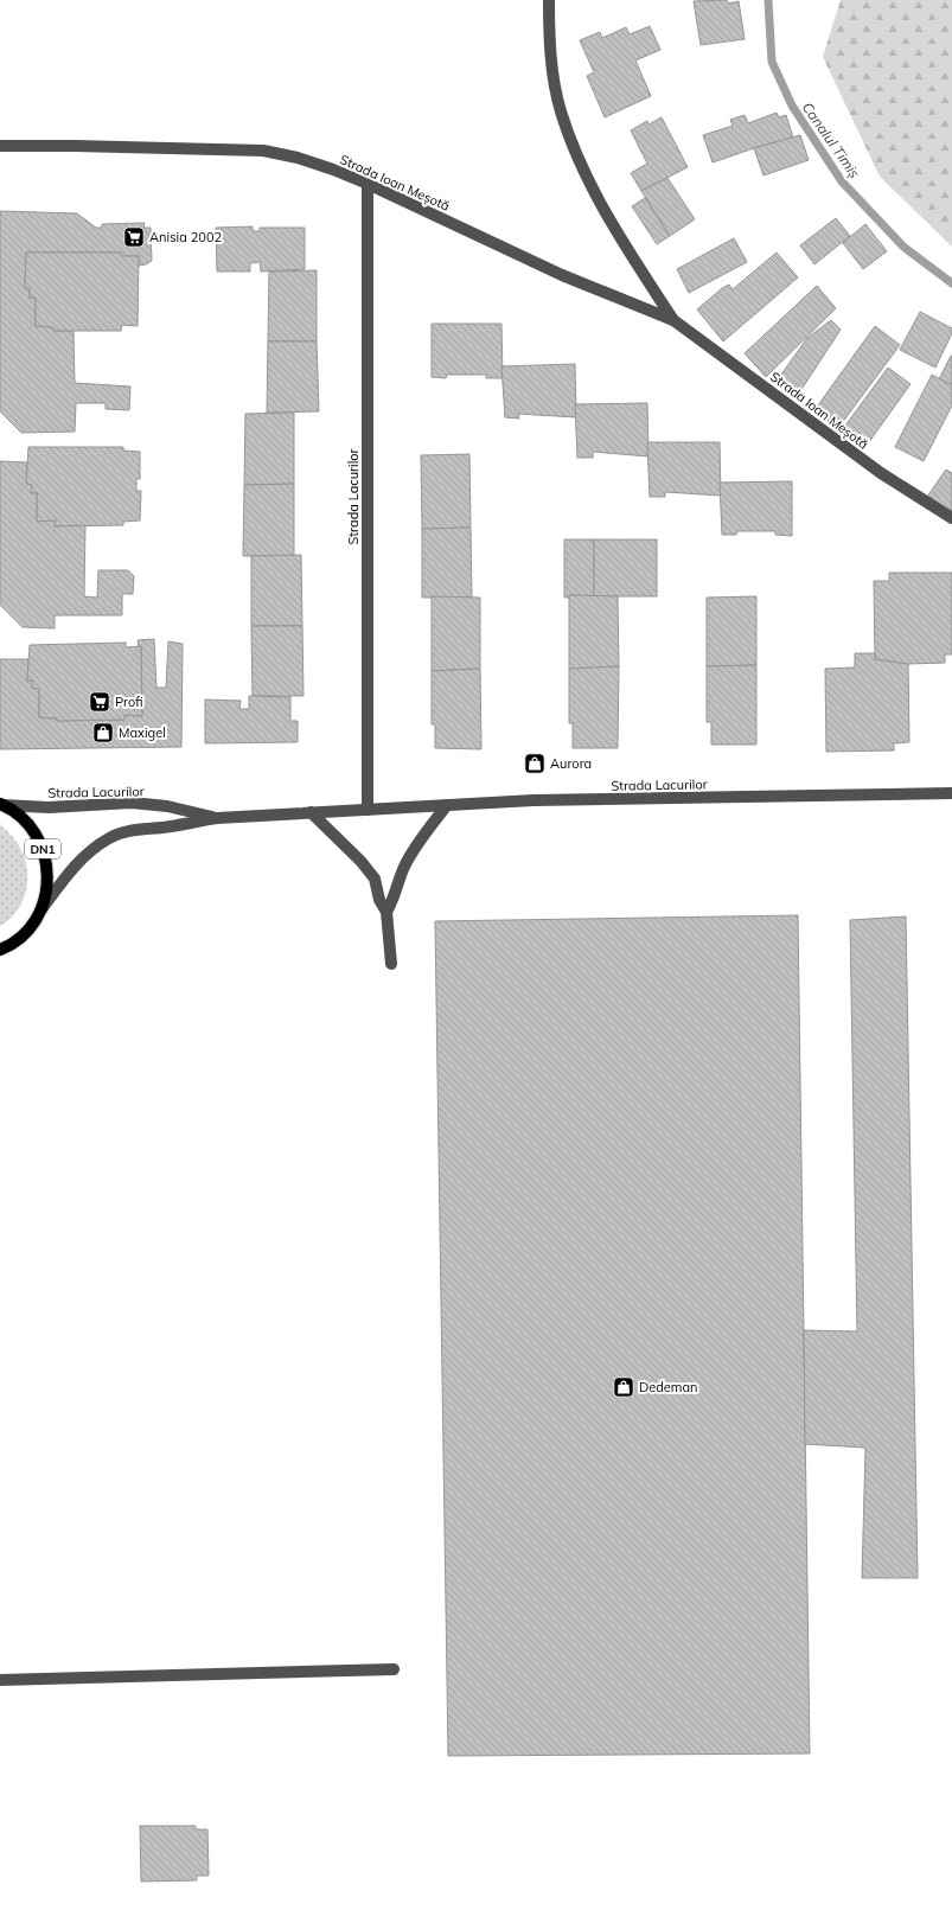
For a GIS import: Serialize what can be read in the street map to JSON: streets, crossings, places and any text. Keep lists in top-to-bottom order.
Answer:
{
  "streets": {
    "main road": ["DN1"],
    "street": ["Strada Ioan Meșotă", "Strada Lacurilor"]
  },
  "crossings": [
    ["Strada Ioan Meșotă", "Strada Lacurilor"],
    ["Strada Lacurilor", "DN1"]
  ],
  "water": ["Canalul Timiș"],
  "places": {
    "supermarket": ["Anisia 2002", "Profi"],
    "shop": ["Maxigel", "Aurora", "Dedeman"]
  }
}
